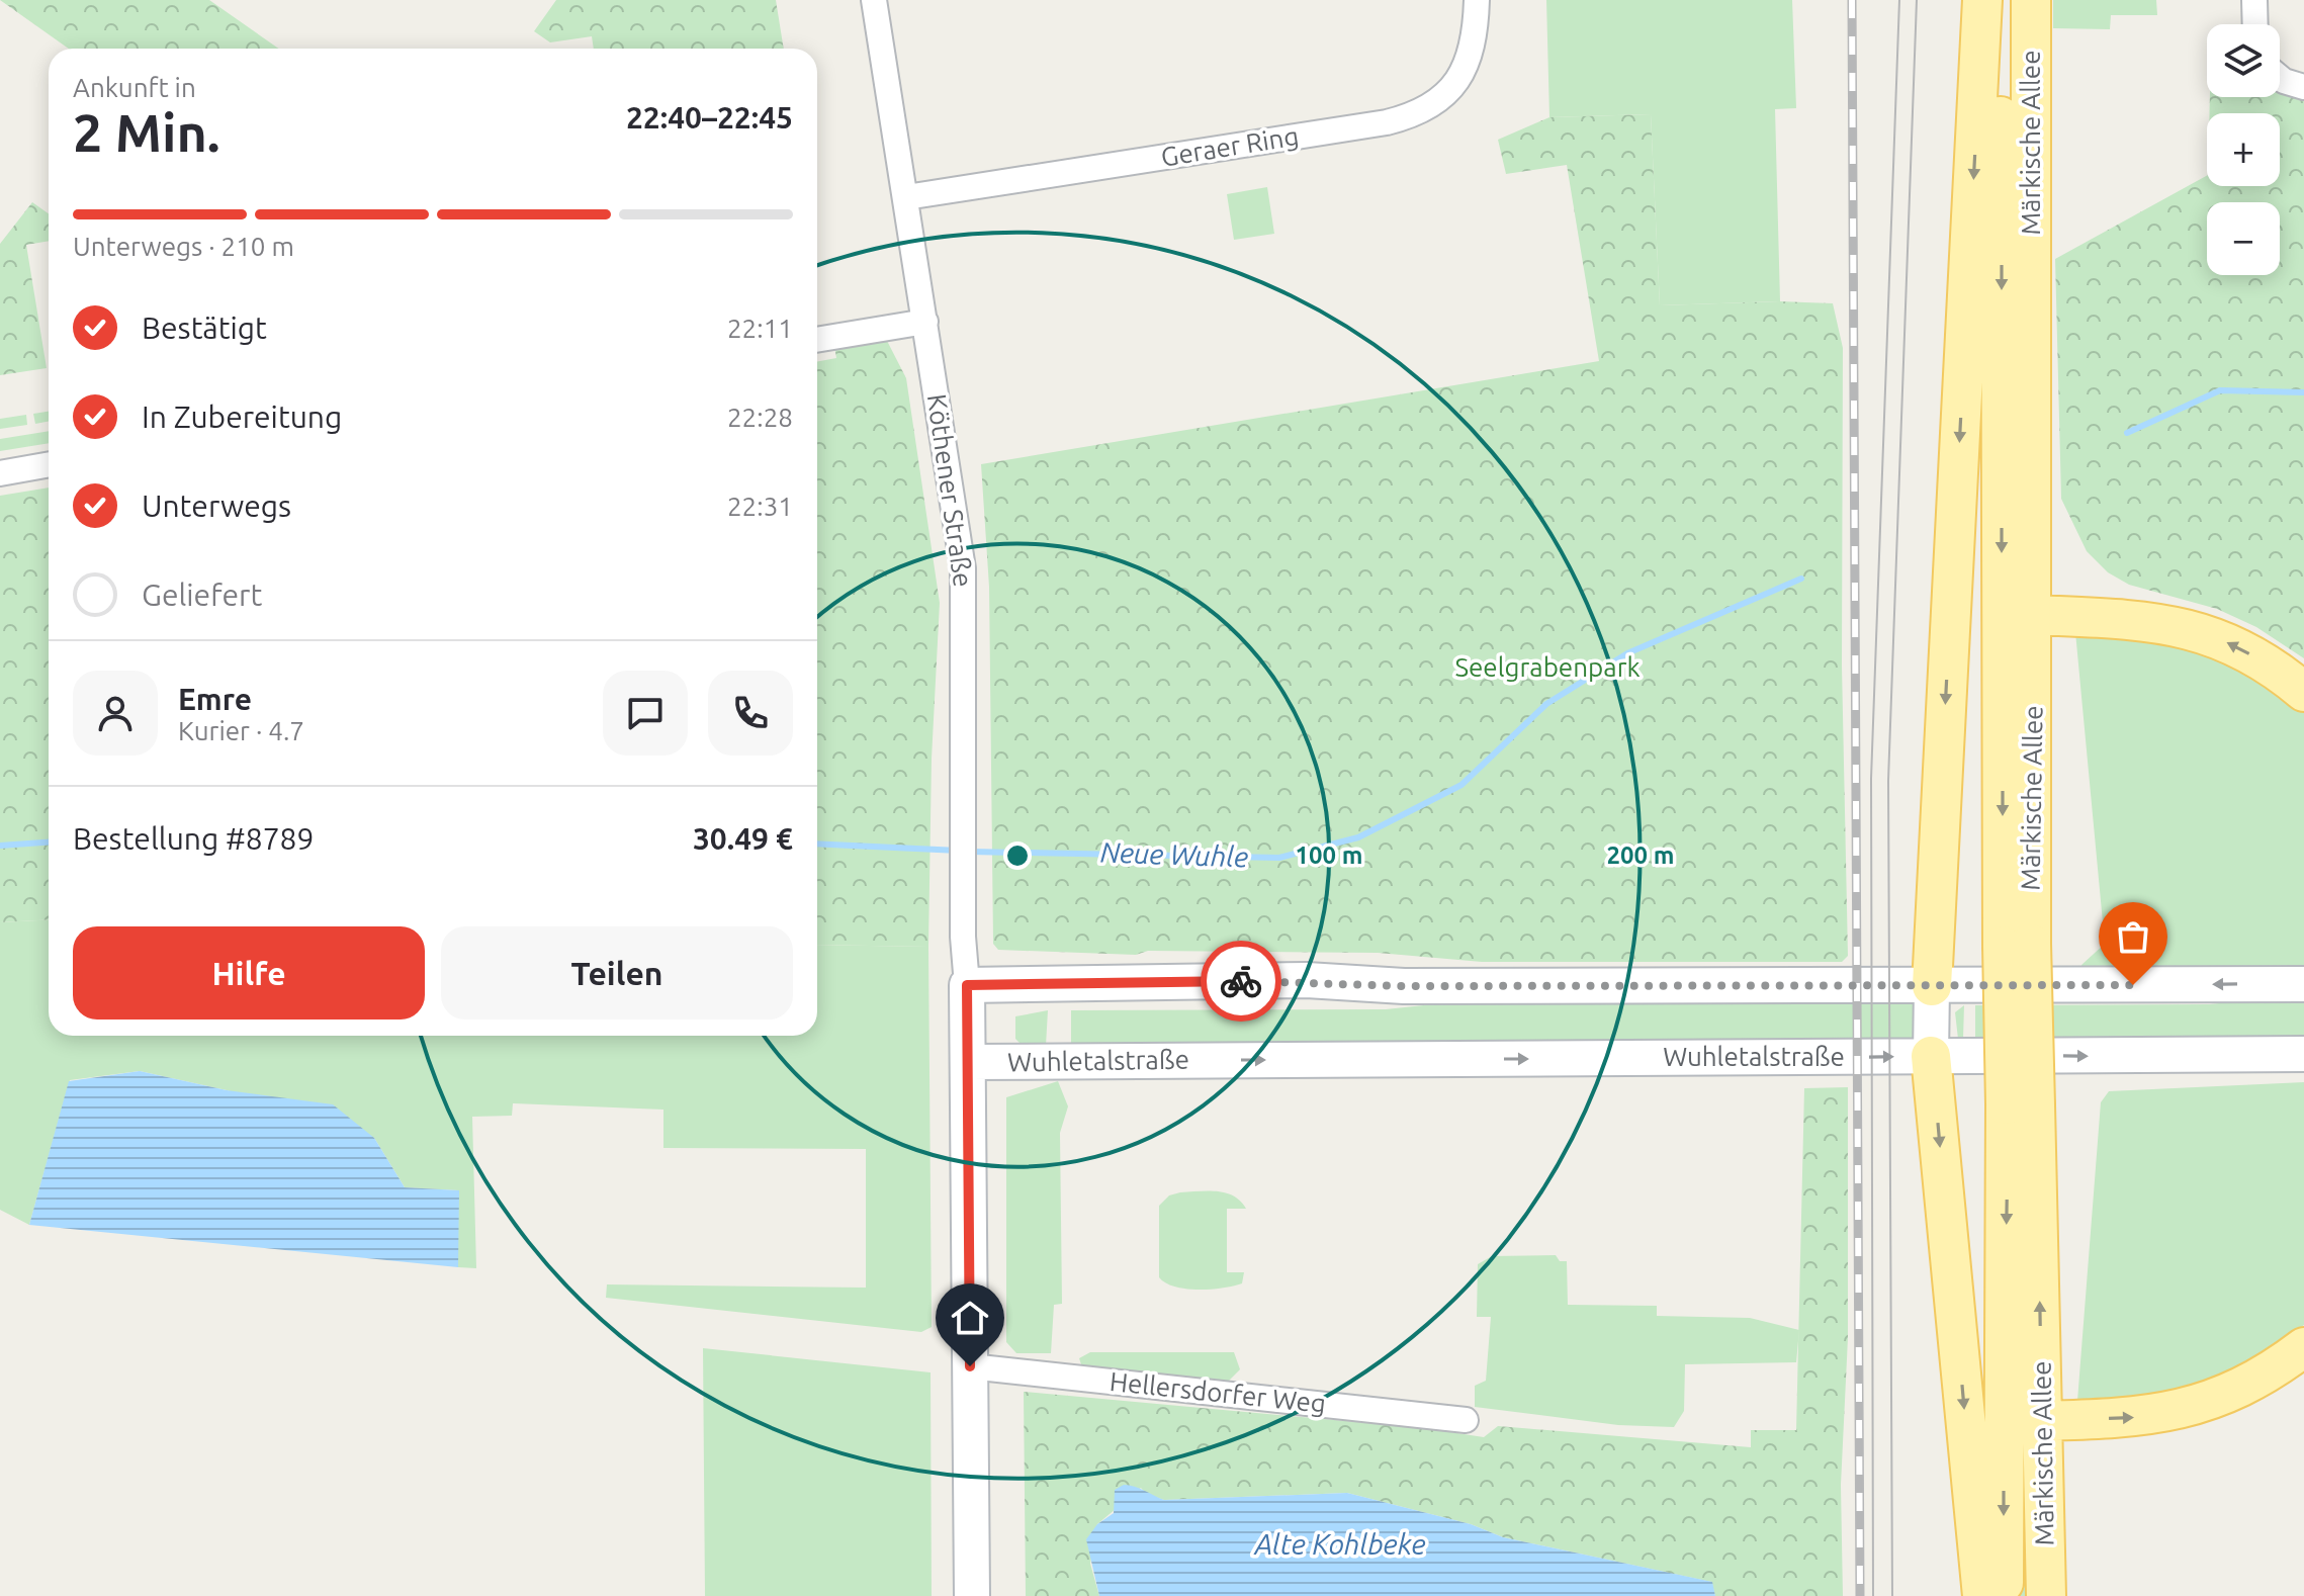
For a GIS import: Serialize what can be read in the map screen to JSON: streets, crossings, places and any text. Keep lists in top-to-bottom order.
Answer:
{
  "streets": {
    "main road": ["Märkische Allee", "Wuhletalstraße"],
    "street": ["Geraer Ring", "Köthener Straße", "Hellersdorfer Weg"]
  },
  "crossings": [
    ["Geraer Ring", "Köthener Straße"],
    ["Köthener Straße", "Wuhletalstraße"]
  ],
  "water": ["Neue Wuhle", "Alte Kohlbeke"],
  "parks": ["Seelgrabenpark"],
  "page": {
    "map_buttons": ["+", "−"],
    "heading": ["2 Min.", "Ankunft in", "22:40–22:45"],
    "panel": [
      "Emre",
      "Kurier · 4.7",
      "Bestellung #8789",
      "30.49 €"
    ],
    "bar": "Unterwegs · 210 m",
    "list": [
      ["Bestätigt", "22:11"],
      ["In Zubereitung", "22:28"],
      ["Unterwegs", "22:31"],
      "Geliefert"
    ],
    "buttons": ["Hilfe", "Teilen"]
  },
  "rings": ["100 m", "200 m"]
}
